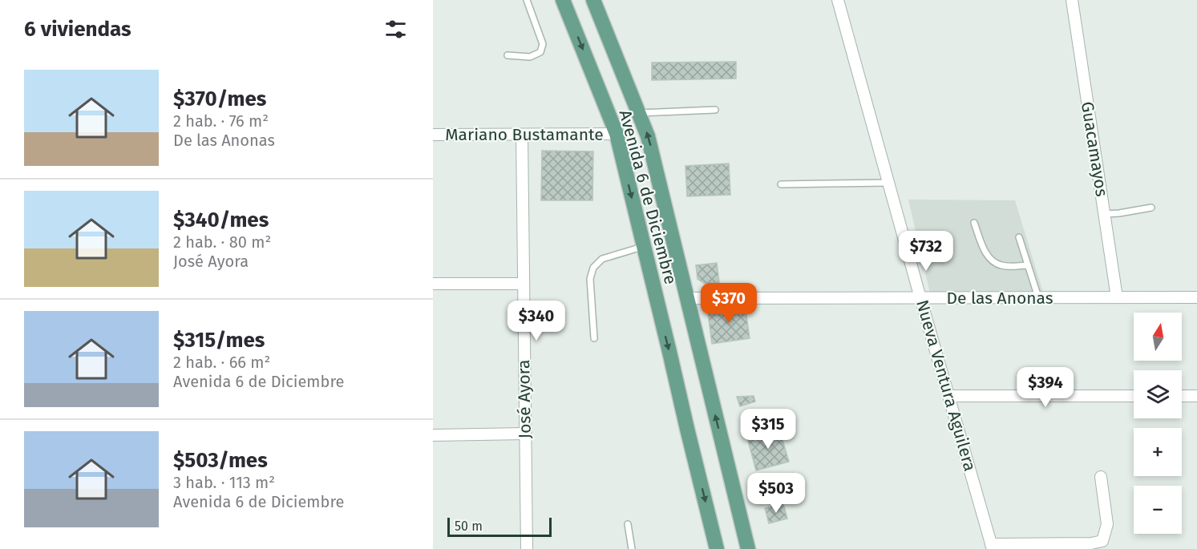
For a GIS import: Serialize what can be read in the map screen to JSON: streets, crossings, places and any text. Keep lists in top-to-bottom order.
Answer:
{
  "streets": {
    "main road": ["Avenida 6 de Diciembre"],
    "street": [
      "Mariano Bustamante",
      "Guacamayos",
      "De las Anonas",
      "Nueva Ventura Aguilera",
      "José Ayora"
    ]
  },
  "crossings": [
    ["Mariano Bustamante", "Avenida 6 de Diciembre"],
    ["Mariano Bustamante", "José Ayora"],
    ["Guacamayos", "De las Anonas"],
    ["Avenida 6 de Diciembre", "De las Anonas"],
    ["De las Anonas", "Nueva Ventura Aguilera"]
  ],
  "scale_bar": "50 m",
  "north": "top",
  "page": {
    "heading": "6 viviendas",
    "list": [
      {
        "name": "$370/mes",
        "note": "2 hab. · 76 m² · De las Anonas"
      },
      {
        "name": "$340/mes",
        "note": "2 hab. · 80 m² · José Ayora"
      },
      {
        "name": "$315/mes",
        "note": "2 hab. · 66 m² · Avenida 6 de Diciembre"
      },
      {
        "name": "$503/mes",
        "note": "3 hab. · 113 m² · Avenida 6 de Diciembre"
      }
    ],
    "price": [
      "$732",
      "$370",
      "$340",
      "$394",
      "$315",
      "$503"
    ],
    "map_buttons": ["+", "−"],
    "scale": "50 m"
  }
}
